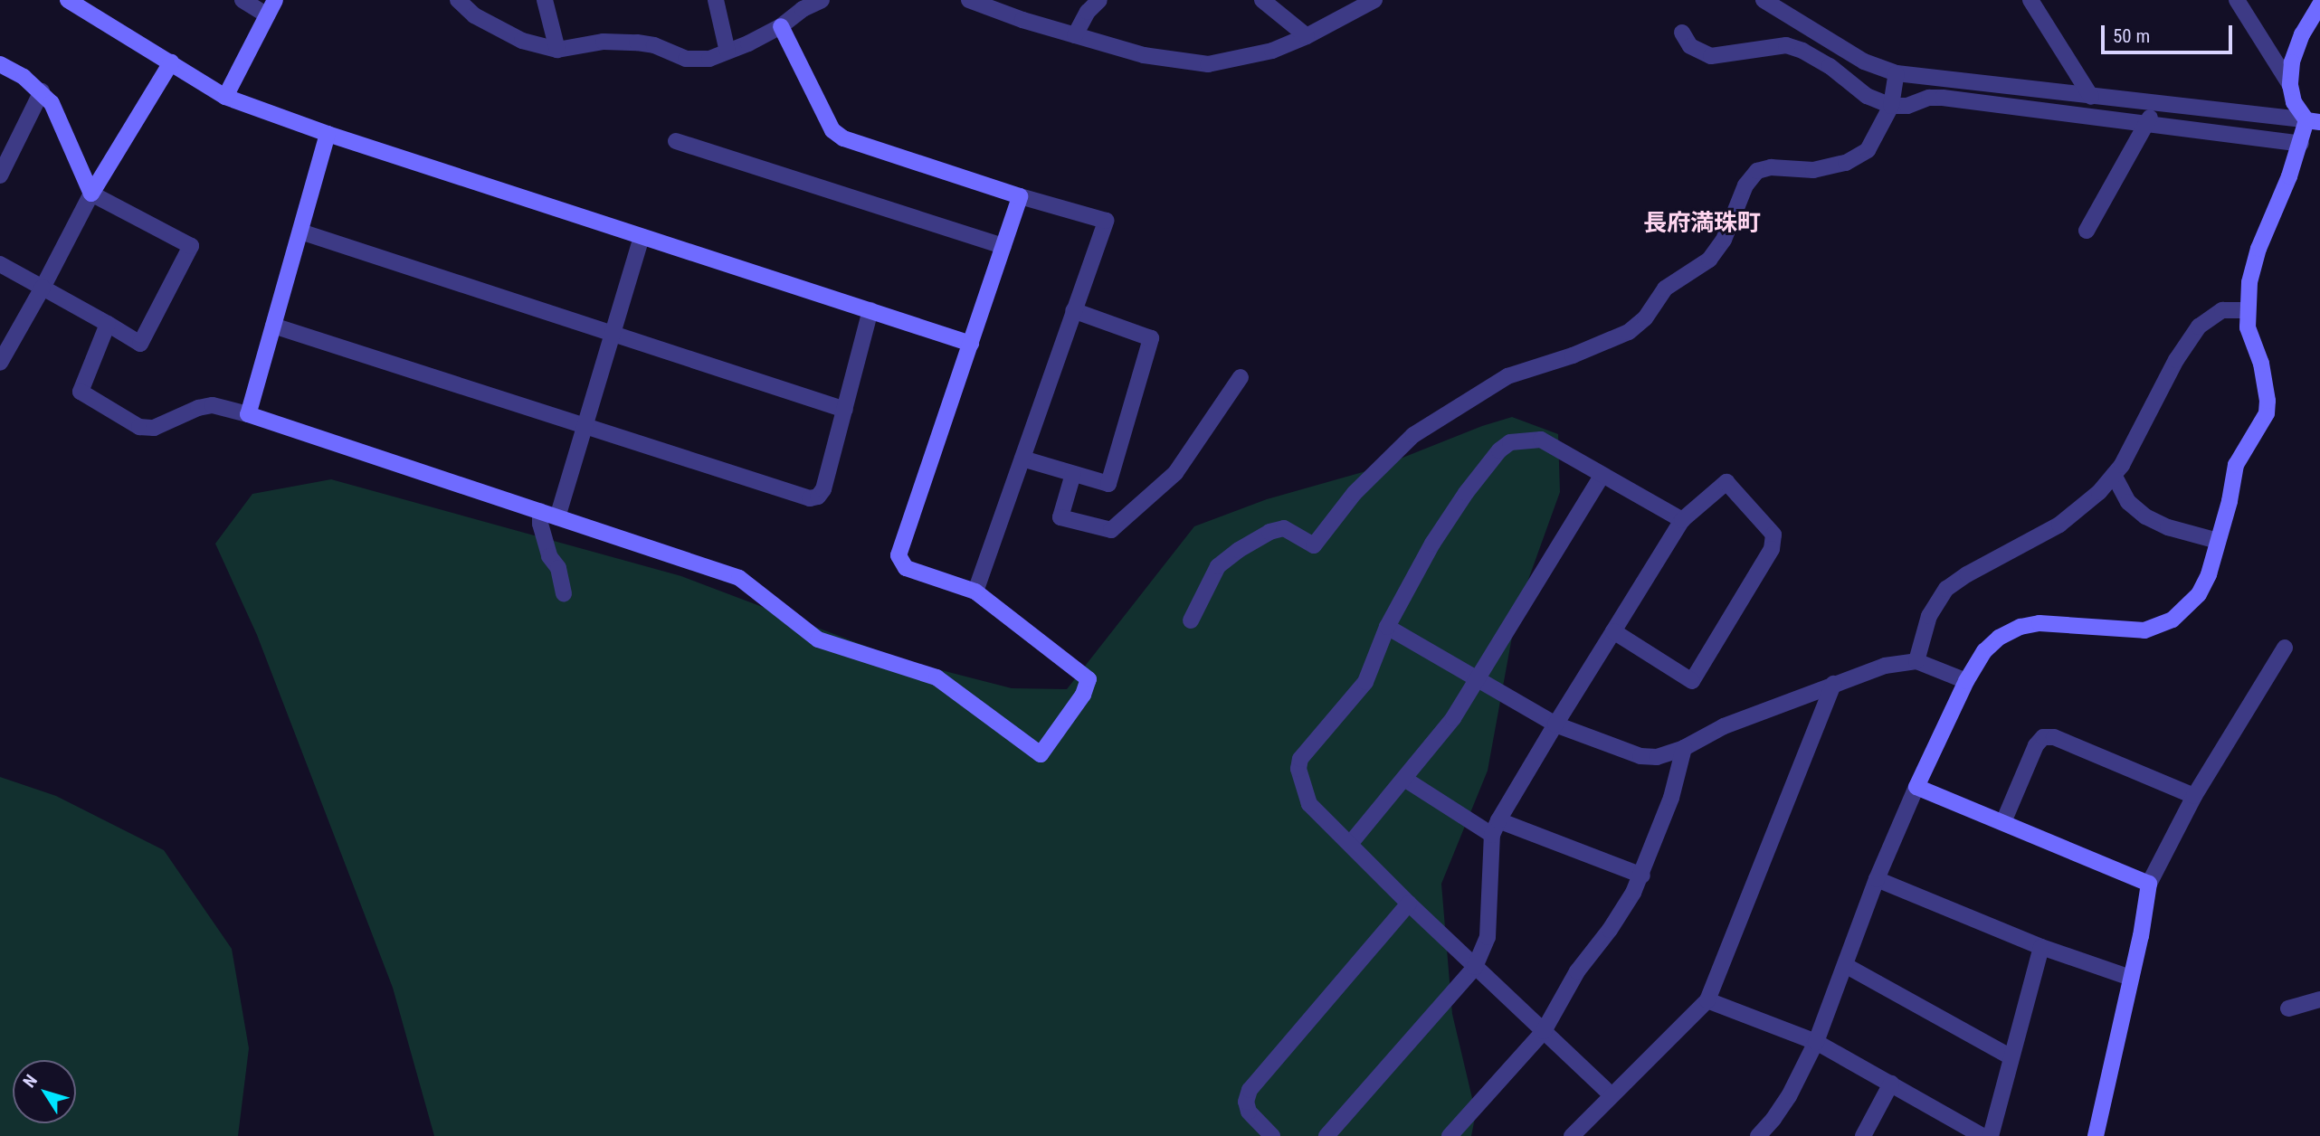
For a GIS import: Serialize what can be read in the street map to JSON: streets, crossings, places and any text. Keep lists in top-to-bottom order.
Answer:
{
  "districts": ["長府満珠町"],
  "scale_bar": "50 m",
  "north": "top left"
}
